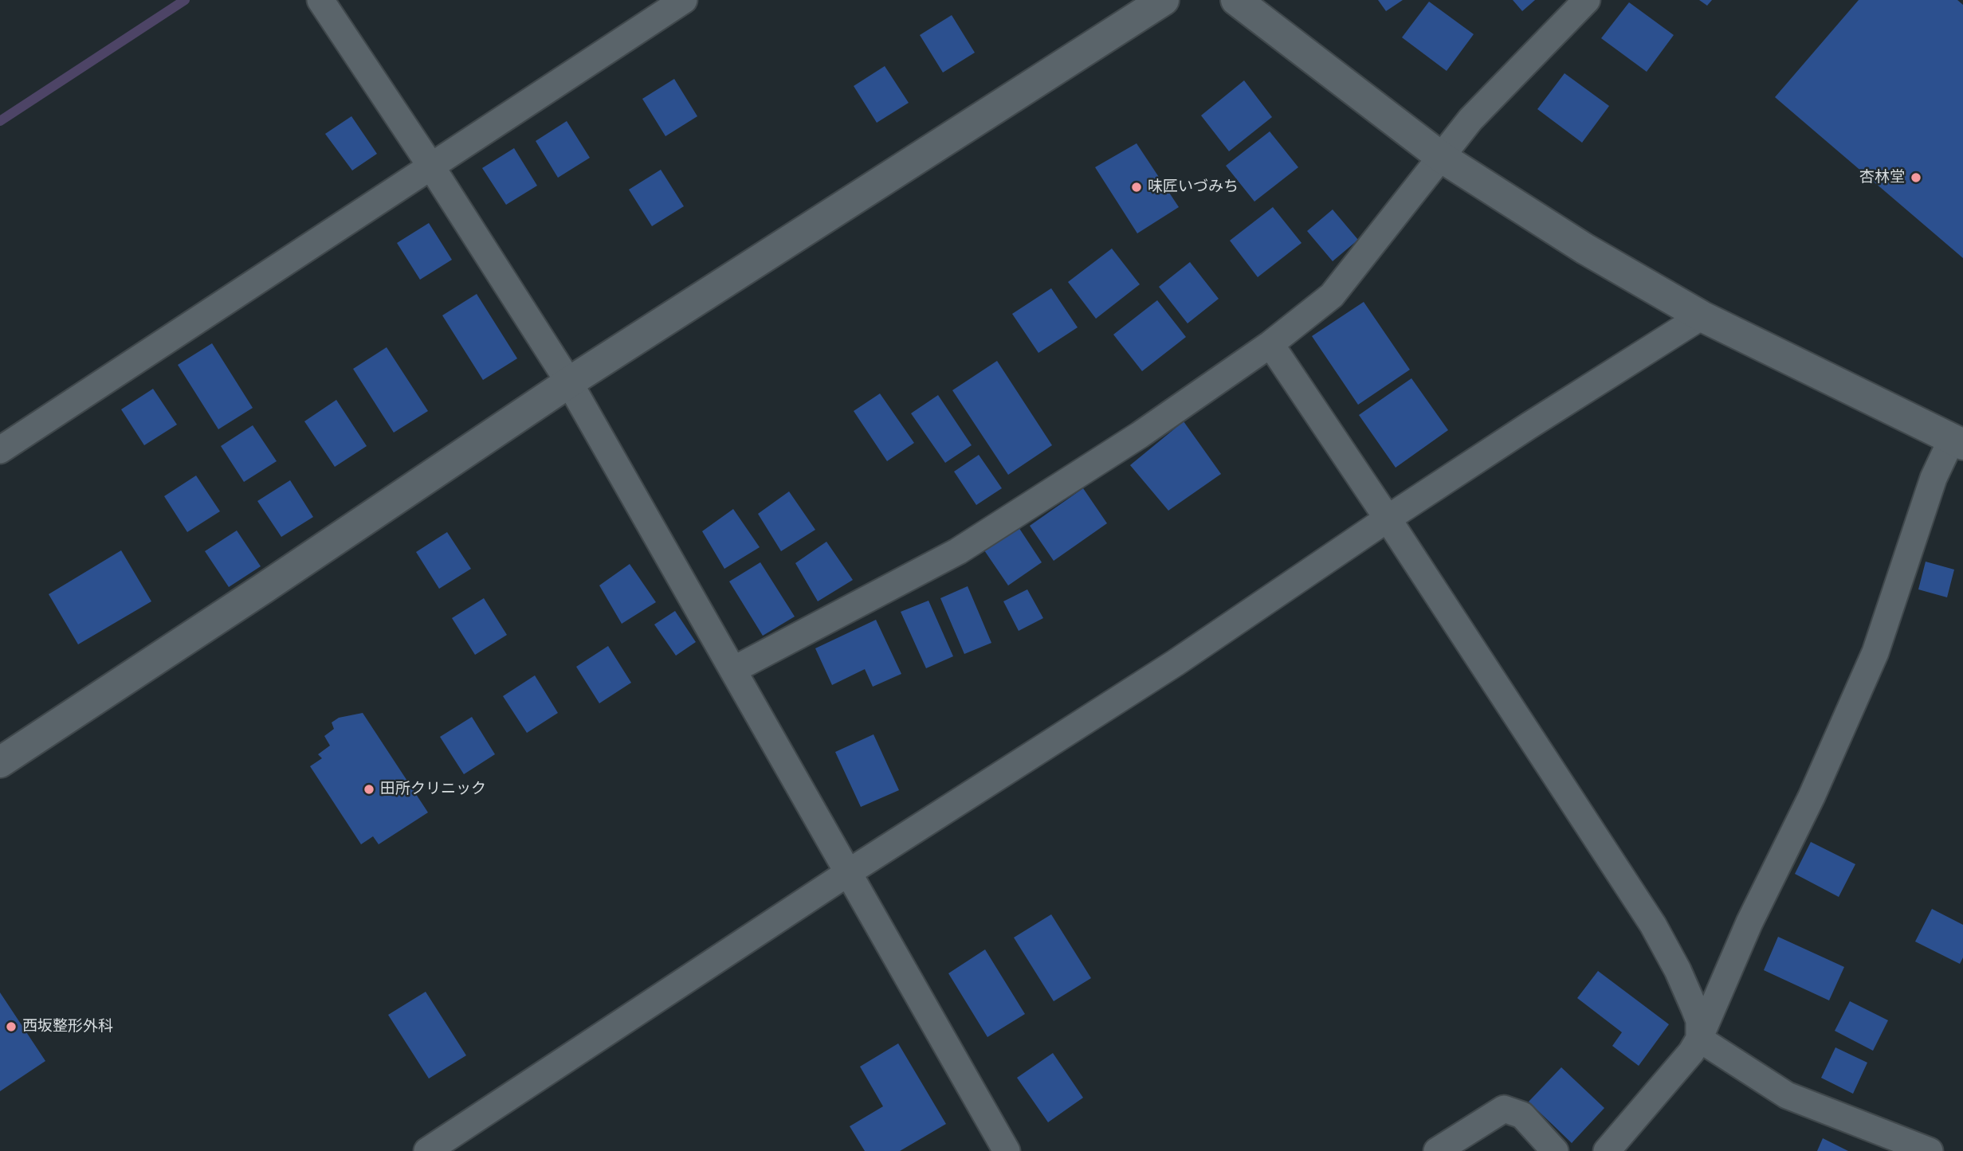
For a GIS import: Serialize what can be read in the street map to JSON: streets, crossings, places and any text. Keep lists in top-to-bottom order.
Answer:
{
  "places": [
    "杏林堂",
    "味匠いづみち",
    "田所クリニック",
    "西坂整形外科"
  ]
}
